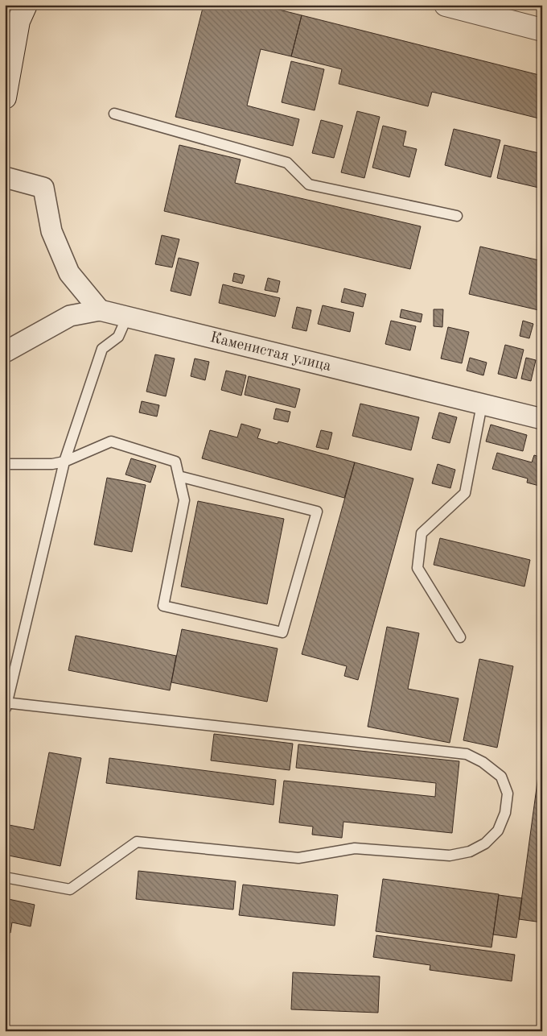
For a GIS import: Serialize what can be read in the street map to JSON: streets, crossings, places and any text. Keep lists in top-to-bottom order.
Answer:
{
  "streets": {
    "street": ["Каменистая улица"]
  }
}
